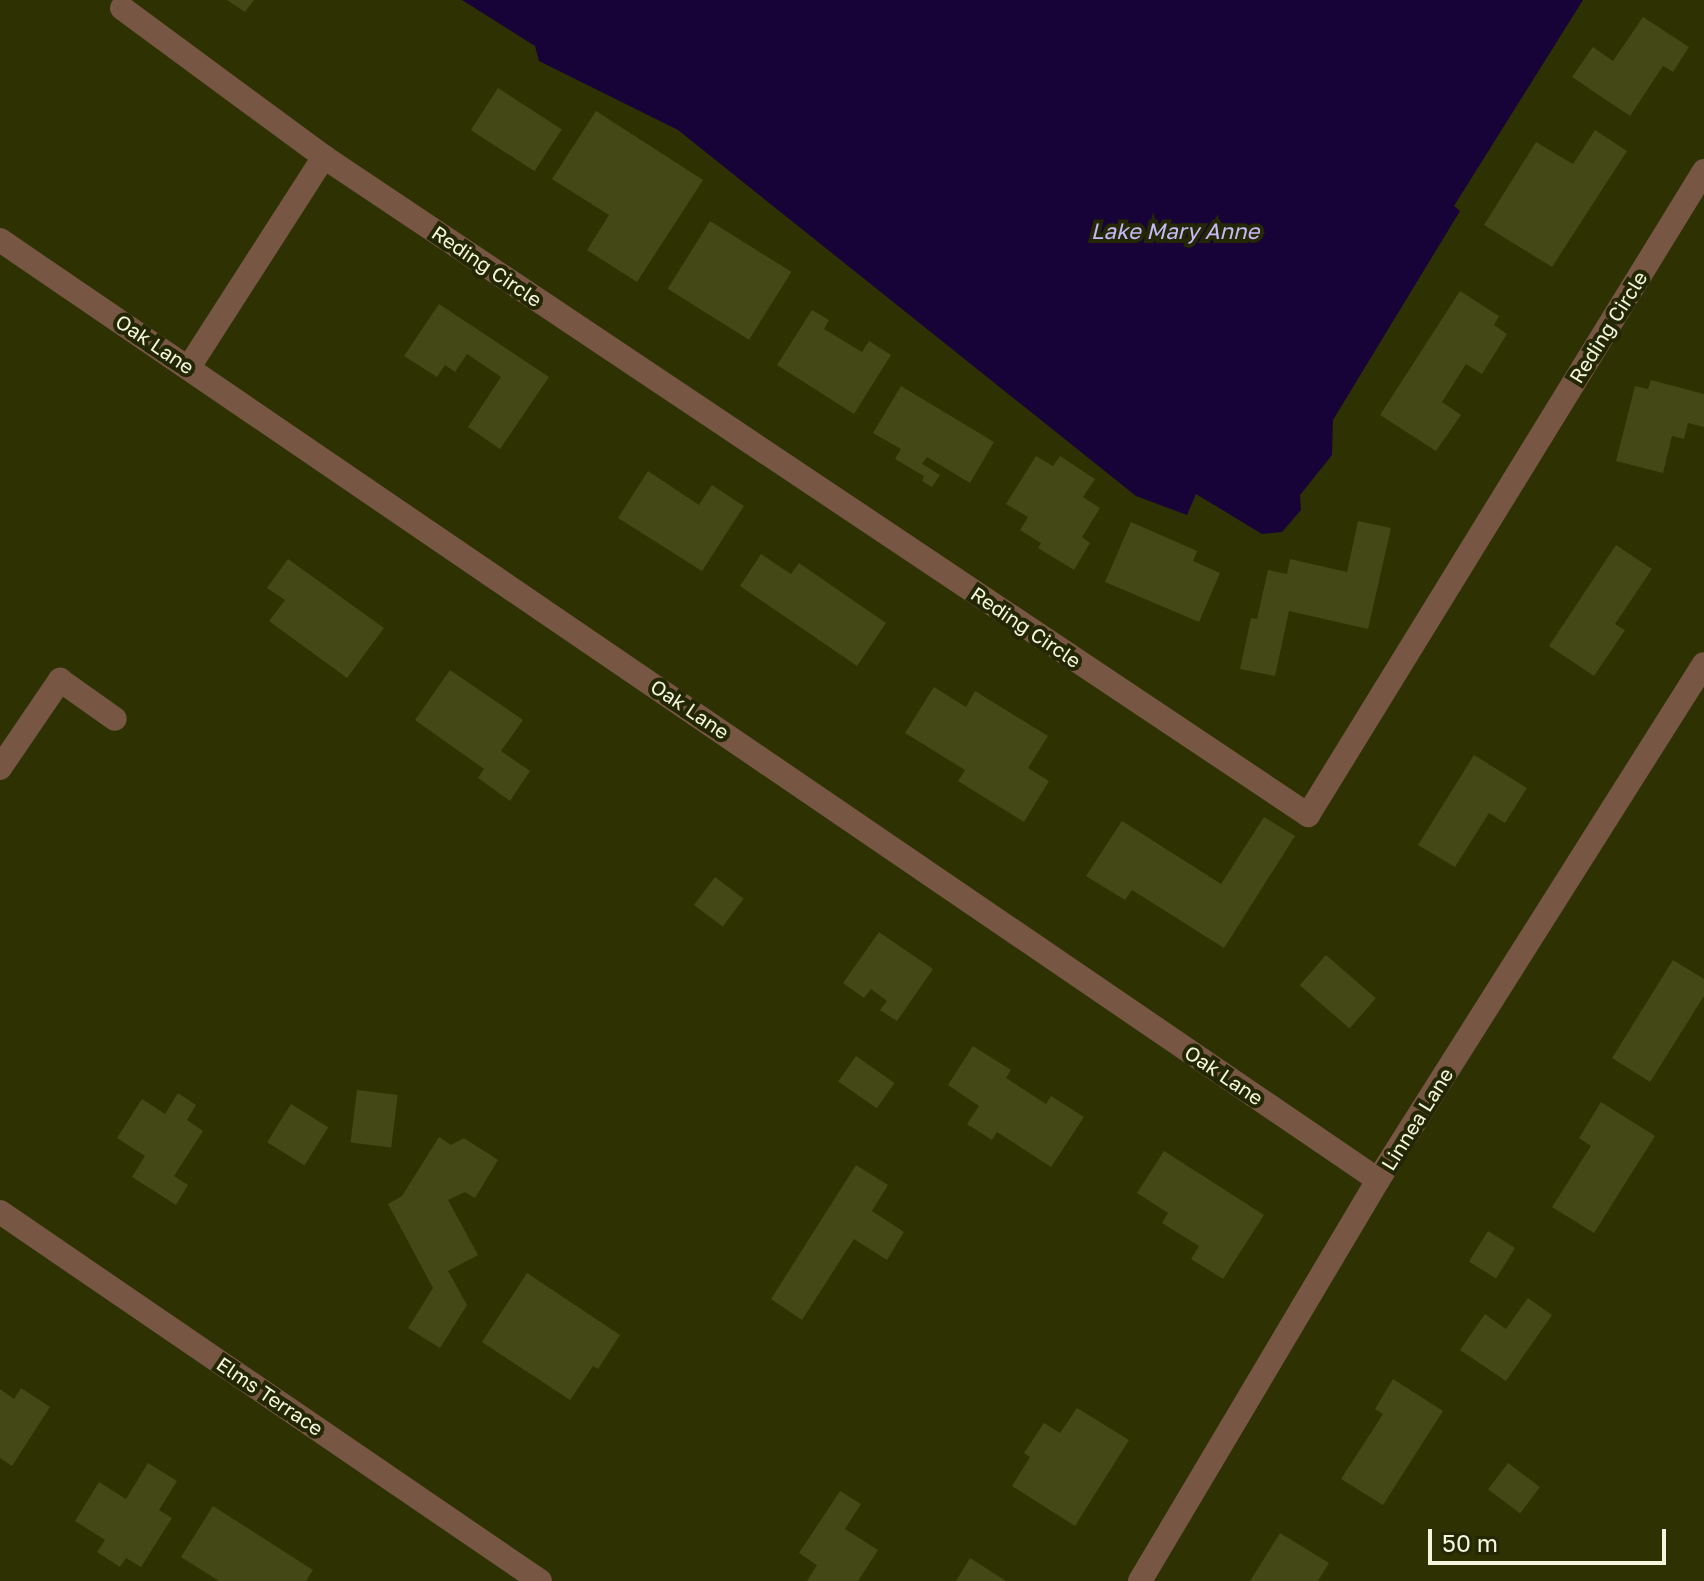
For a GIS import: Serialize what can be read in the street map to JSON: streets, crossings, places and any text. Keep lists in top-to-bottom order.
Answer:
{
  "streets": {
    "street": [
      "Reding Circle",
      "Oak Lane",
      "Linnea Lane",
      "Elms Terrace"
    ]
  },
  "crossings": [
    ["Oak Lane", "Linnea Lane"]
  ],
  "water": ["Lake Mary Anne"],
  "scale_bar": "50 m"
}
